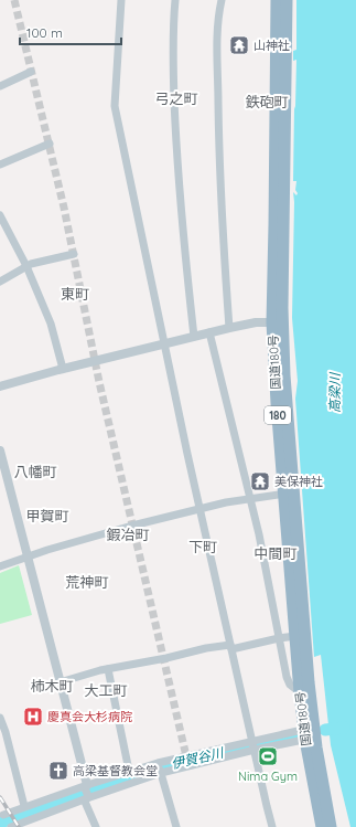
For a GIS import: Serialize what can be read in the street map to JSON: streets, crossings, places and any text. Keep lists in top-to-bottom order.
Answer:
{
  "streets": {
    "highway": ["国道180号", "180"]
  },
  "districts": [
    "弓之町",
    "鉄砲町",
    "東町",
    "八幡町",
    "甲賀町",
    "鍜冶町",
    "下町",
    "中間町",
    "荒神町",
    "柿木町",
    "大工町"
  ],
  "water": ["高梁川", "伊賀谷川"],
  "places": {
    "temple": ["山神社", "美保神社"],
    "hospital": ["慶真会大杉病院"],
    "sports": ["Nima Gym"],
    "church": ["高梁基督教会堂"]
  },
  "scale_bar": "100 m"
}
